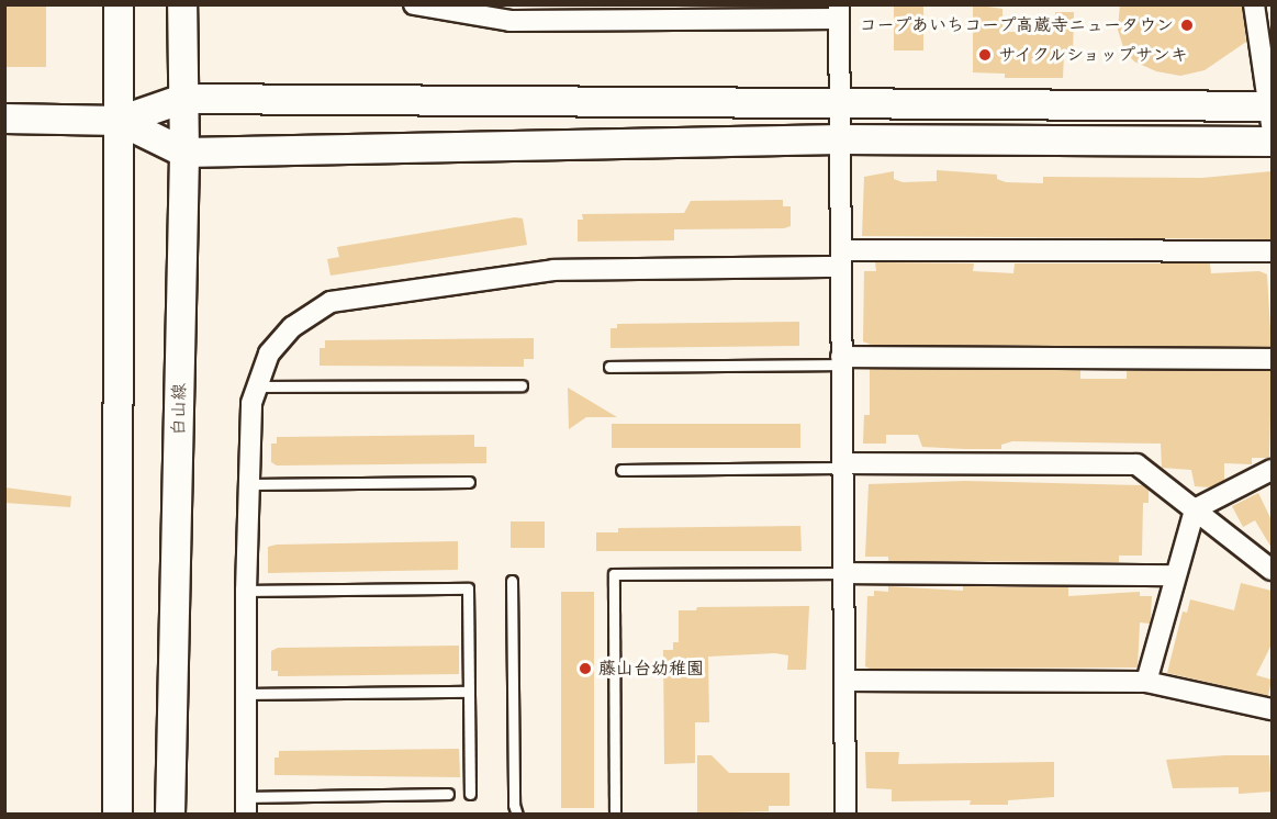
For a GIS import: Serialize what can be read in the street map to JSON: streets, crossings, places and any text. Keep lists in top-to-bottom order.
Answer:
{
  "streets": {
    "street": ["白山線"]
  },
  "places": ["コープあいちコープ高蔵寺ニュータウン", "サイクルショップサンキ", "藤山台幼稚園"]
}
